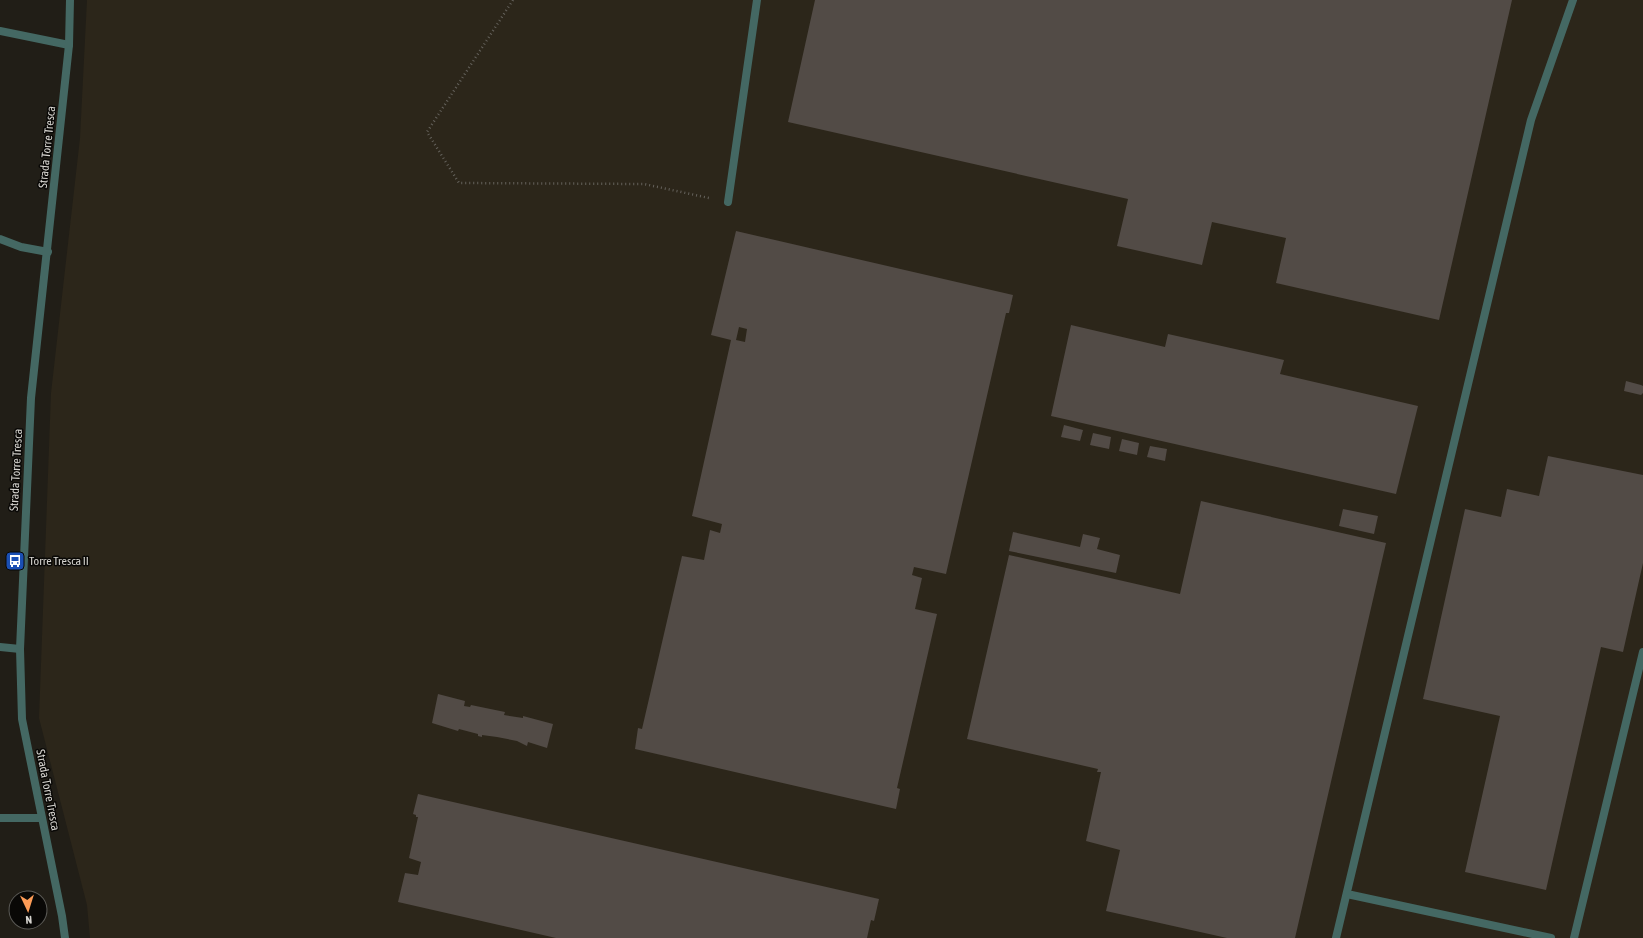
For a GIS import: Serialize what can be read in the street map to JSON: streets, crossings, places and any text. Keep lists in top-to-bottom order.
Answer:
{
  "streets": {
    "street": ["Strada Torre Tresca"]
  },
  "places": {
    "bus stop": ["Torre Tresca II"]
  },
  "north": "bottom"
}
